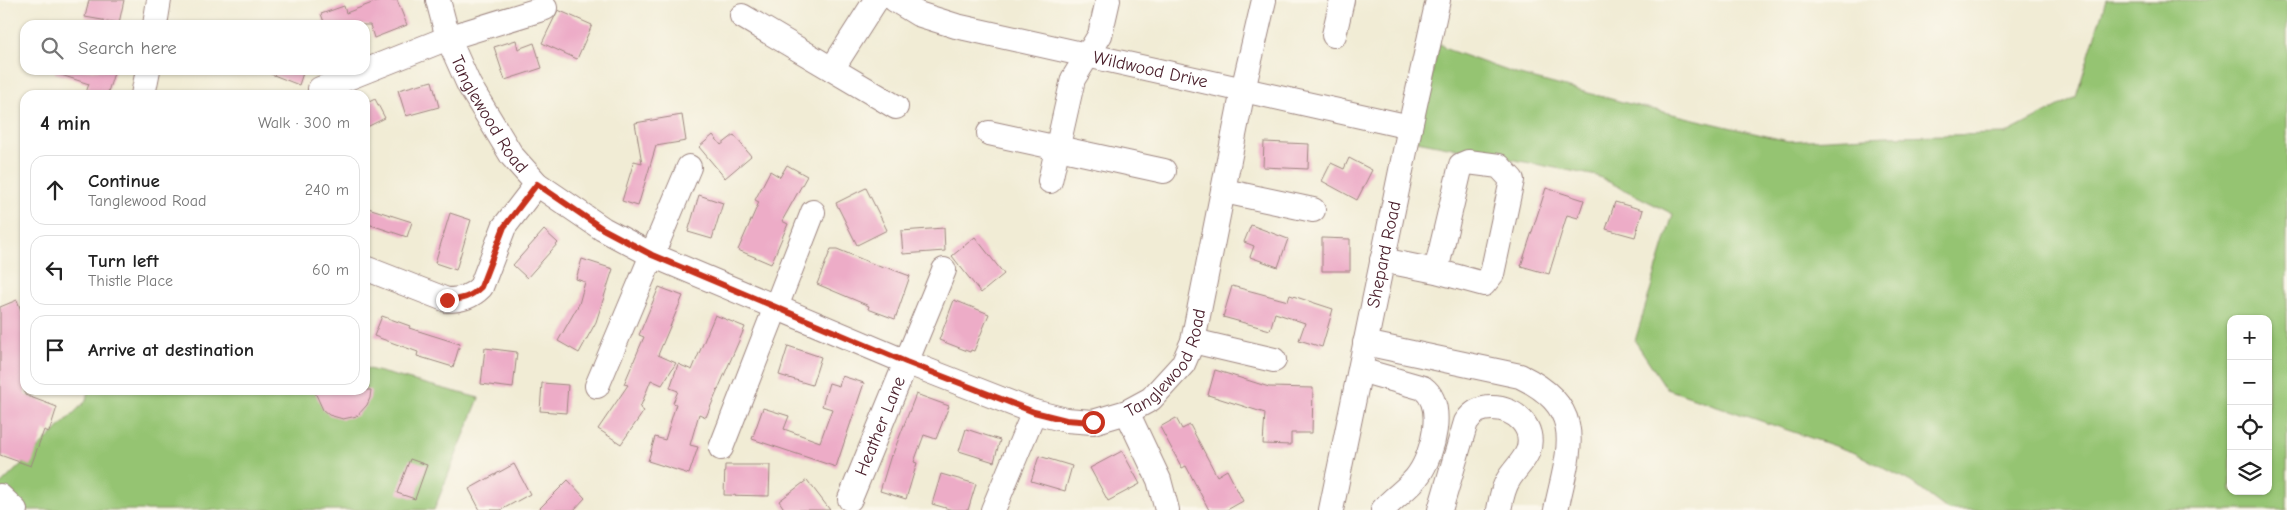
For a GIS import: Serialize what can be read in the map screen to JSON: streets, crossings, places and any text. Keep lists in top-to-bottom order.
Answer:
{
  "streets": {
    "street": [
      "Wildwood Drive",
      "Tanglewood Road",
      "Shepard Road",
      "Heather Lane"
    ]
  },
  "crossings": [
    ["Wildwood Drive", "Tanglewood Road"],
    ["Wildwood Drive", "Shepard Road"],
    ["Tanglewood Road", "Heather Lane"]
  ],
  "page": {
    "search": "Search here",
    "heading": ["4 min", "Walk · 300 m"],
    "list": [
      ["Continue", "Tanglewood Road", "240 m"],
      ["Turn left", "Thistle Place", "60 m"],
      "Arrive at destination"
    ],
    "map_buttons": ["+", "−"]
  }
}
